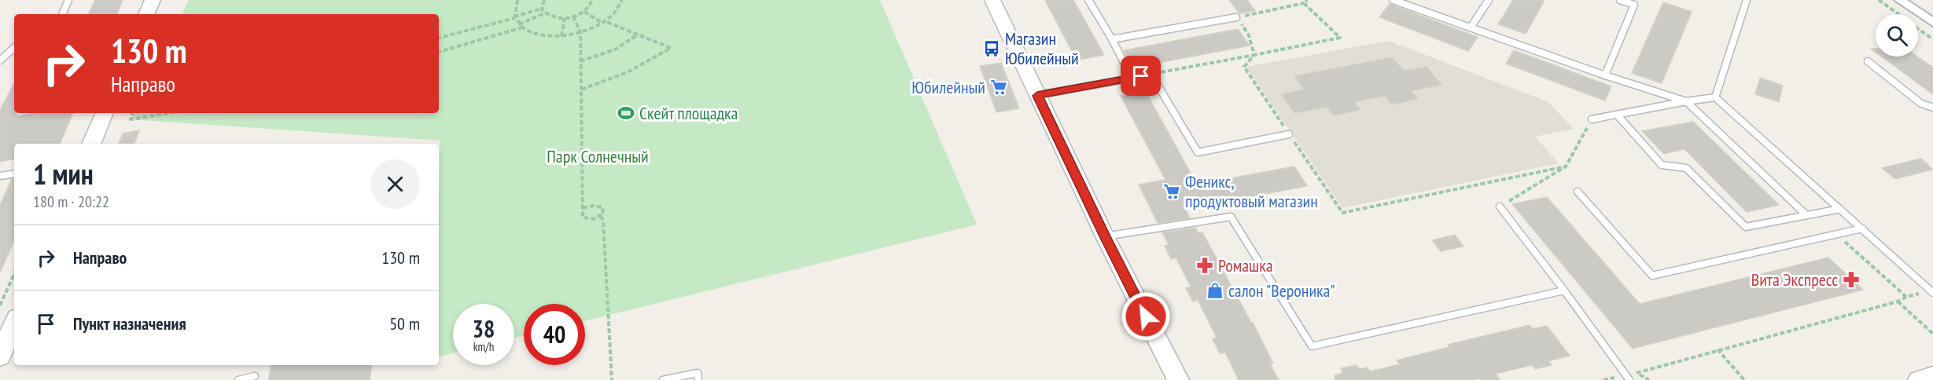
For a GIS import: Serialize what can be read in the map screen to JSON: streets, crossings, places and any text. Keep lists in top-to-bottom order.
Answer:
{
  "parks": ["Парк Солнечный"],
  "places": {
    "bus stop": ["Магазин Юбилейный"],
    "supermarket": ["Юбилейный", "Феникс, продуктовый магазин"],
    "sports": ["Скейт площадка"],
    "pharmacy": ["Ромашка", "Вита Экспресс"],
    "shop": ["салон \"Вероника\""]
  },
  "page": {
    "turn": ["130 m", "Направо"],
    "heading": ["1 мин", "180 m · 20:22"],
    "list": [
      {
        "name": "Направо",
        "value": "130 m"
      },
      {
        "name": "Пункт назначения",
        "value": "50 m"
      }
    ],
    "speed": "38 km/h",
    "limit": "40"
  }
}
